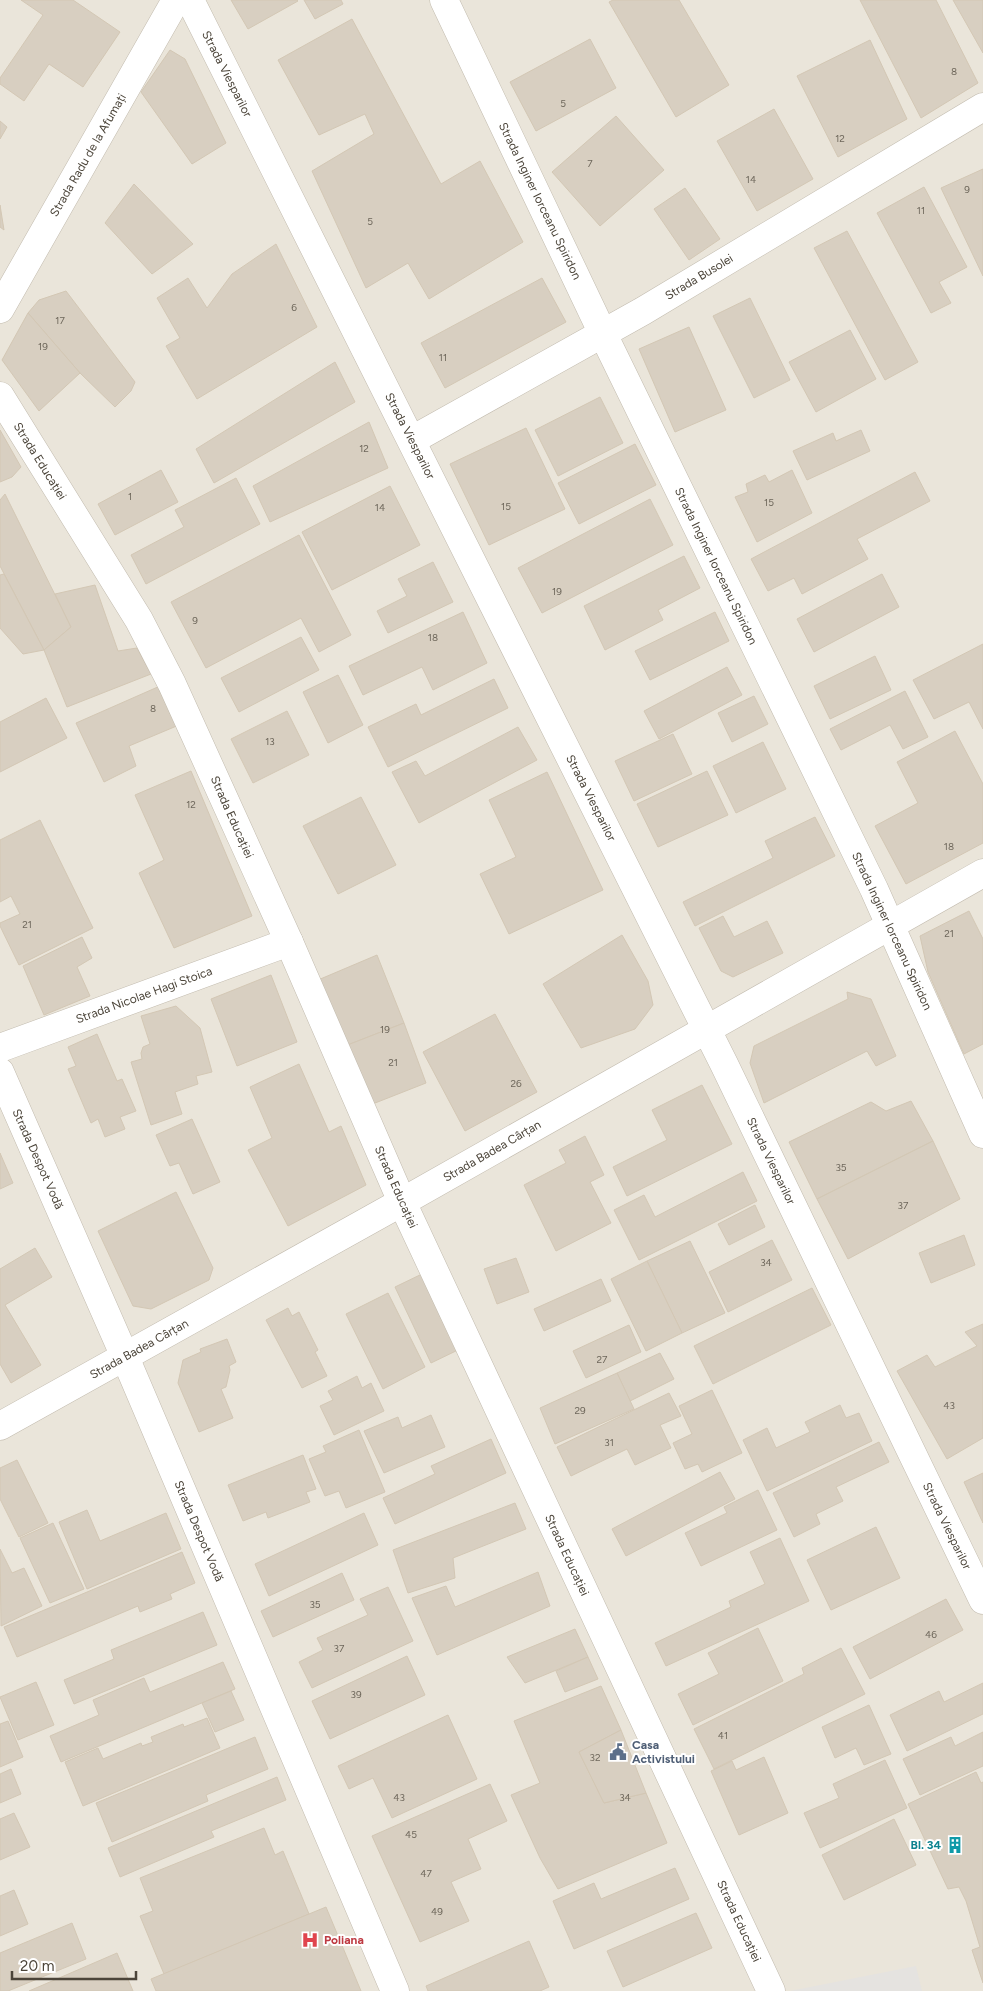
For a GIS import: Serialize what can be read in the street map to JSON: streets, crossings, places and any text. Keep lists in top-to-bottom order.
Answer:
{
  "streets": {
    "street": [
      "Strada Viesparilor",
      "Strada Radu de la Afumați",
      "Strada Inginer Iorceanu Spiridon",
      "Strada Busolei",
      "Strada Educației",
      "Strada Nicolae Hagi Stoica",
      "Strada Badea Cârțan",
      "Strada Despot Vodă"
    ]
  },
  "crossings": [
    ["Strada Viesparilor", "Strada Busolei"],
    ["Strada Viesparilor", "Strada Badea Cârțan"],
    ["Strada Inginer Iorceanu Spiridon", "Strada Busolei"],
    ["Strada Inginer Iorceanu Spiridon", "Strada Badea Cârțan"],
    ["Strada Educației", "Strada Nicolae Hagi Stoica"],
    ["Strada Educației", "Strada Badea Cârțan"],
    ["Strada Badea Cârțan", "Strada Despot Vodă"]
  ],
  "places": {
    "public building": ["Casa Activistului"],
    "building": ["Bl. 34"],
    "hospital": ["Poliana"]
  },
  "house_numbers": [
    "8",
    "5",
    "12",
    "7",
    "14",
    "9",
    "11",
    "5",
    "6",
    "17",
    "19",
    "11",
    "12",
    "1",
    "15",
    "15",
    "14",
    "19",
    "9",
    "18",
    "8",
    "13",
    "12",
    "18",
    "21",
    "21",
    "19",
    "21",
    "26",
    "35",
    "37",
    "34",
    "27",
    "43",
    "29",
    "31",
    "35",
    "46",
    "37",
    "39",
    "41",
    "32",
    "43",
    "34",
    "45",
    "47",
    "49"
  ],
  "scale_bar": "20 m"
}
